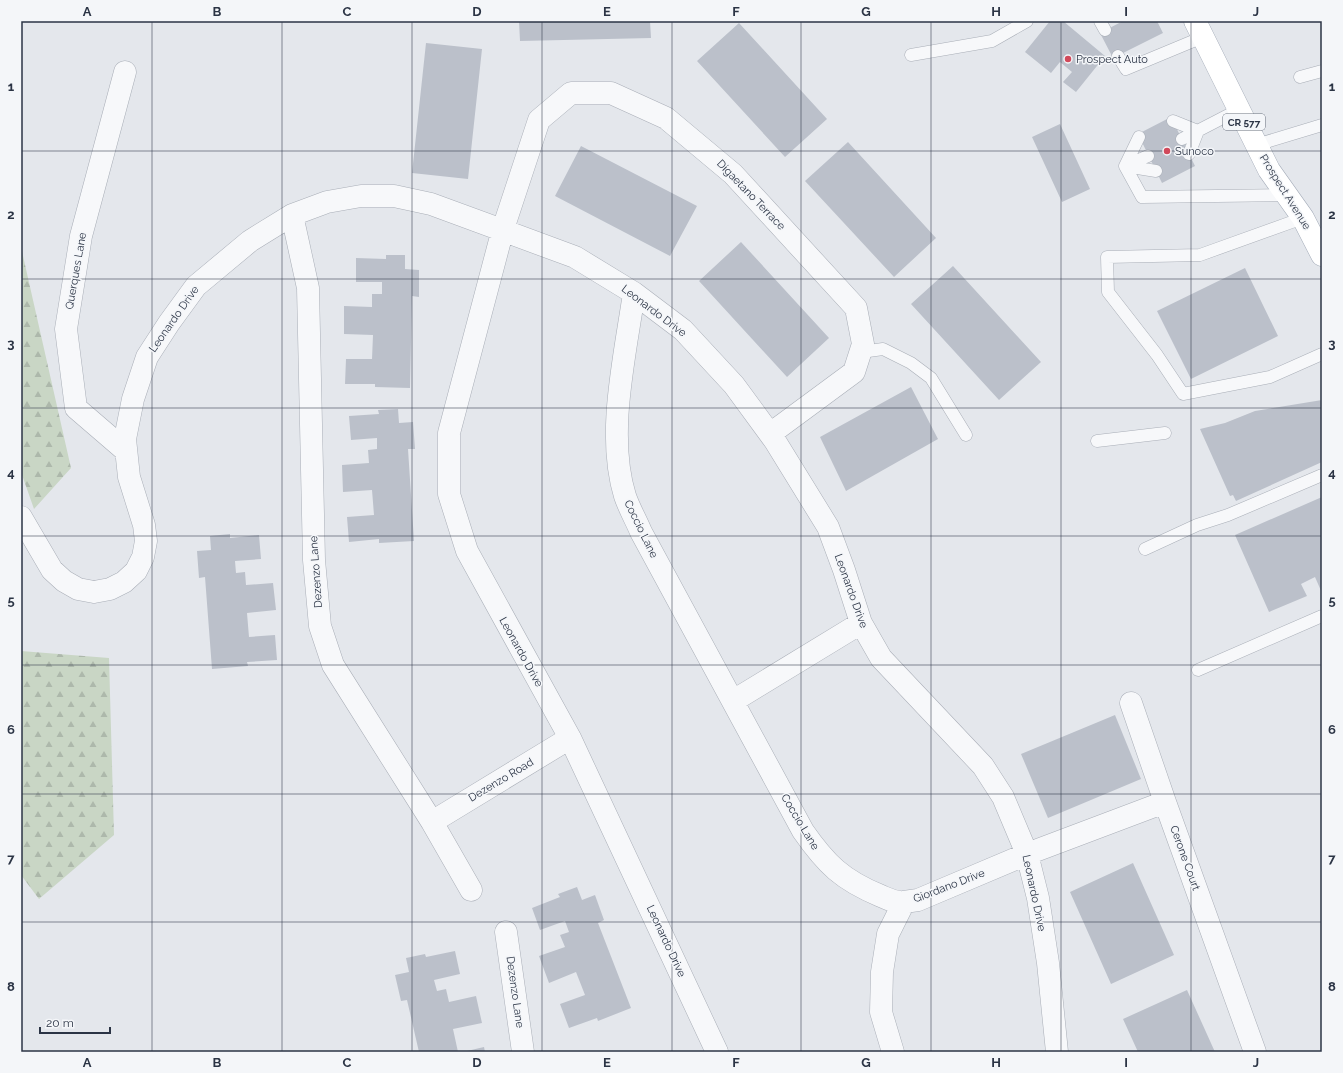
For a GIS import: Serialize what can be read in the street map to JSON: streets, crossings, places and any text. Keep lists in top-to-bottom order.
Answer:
{
  "streets": {
    "main road": ["CR 577", "Prospect Avenue"],
    "street": [
      "Digaetano Terrace",
      "Querques Lane",
      "Leonardo Drive",
      "Coccio Lane",
      "Dezenzo Lane",
      "Dezenzo Road",
      "Cerone Court",
      "Giordano Drive"
    ]
  },
  "crossings": [
    ["Digaetano Terrace", "Leonardo Drive"],
    ["Querques Lane", "Leonardo Drive"],
    ["Leonardo Drive", "Coccio Lane"],
    ["Leonardo Drive", "Dezenzo Lane"],
    ["Leonardo Drive", "Dezenzo Road"],
    ["Leonardo Drive", "Giordano Drive"],
    ["Coccio Lane", "Giordano Drive"],
    ["Dezenzo Lane", "Dezenzo Road"]
  ],
  "places": ["Prospect Auto", "Sunoco"],
  "scale_bar": "20 m",
  "grid": {
    "columns": [
      "A",
      "B",
      "C",
      "D",
      "E",
      "F",
      "G",
      "H",
      "I",
      "J"
    ],
    "rows": [
      "1",
      "2",
      "3",
      "4",
      "5",
      "6",
      "7",
      "8"
    ]
  }
}
